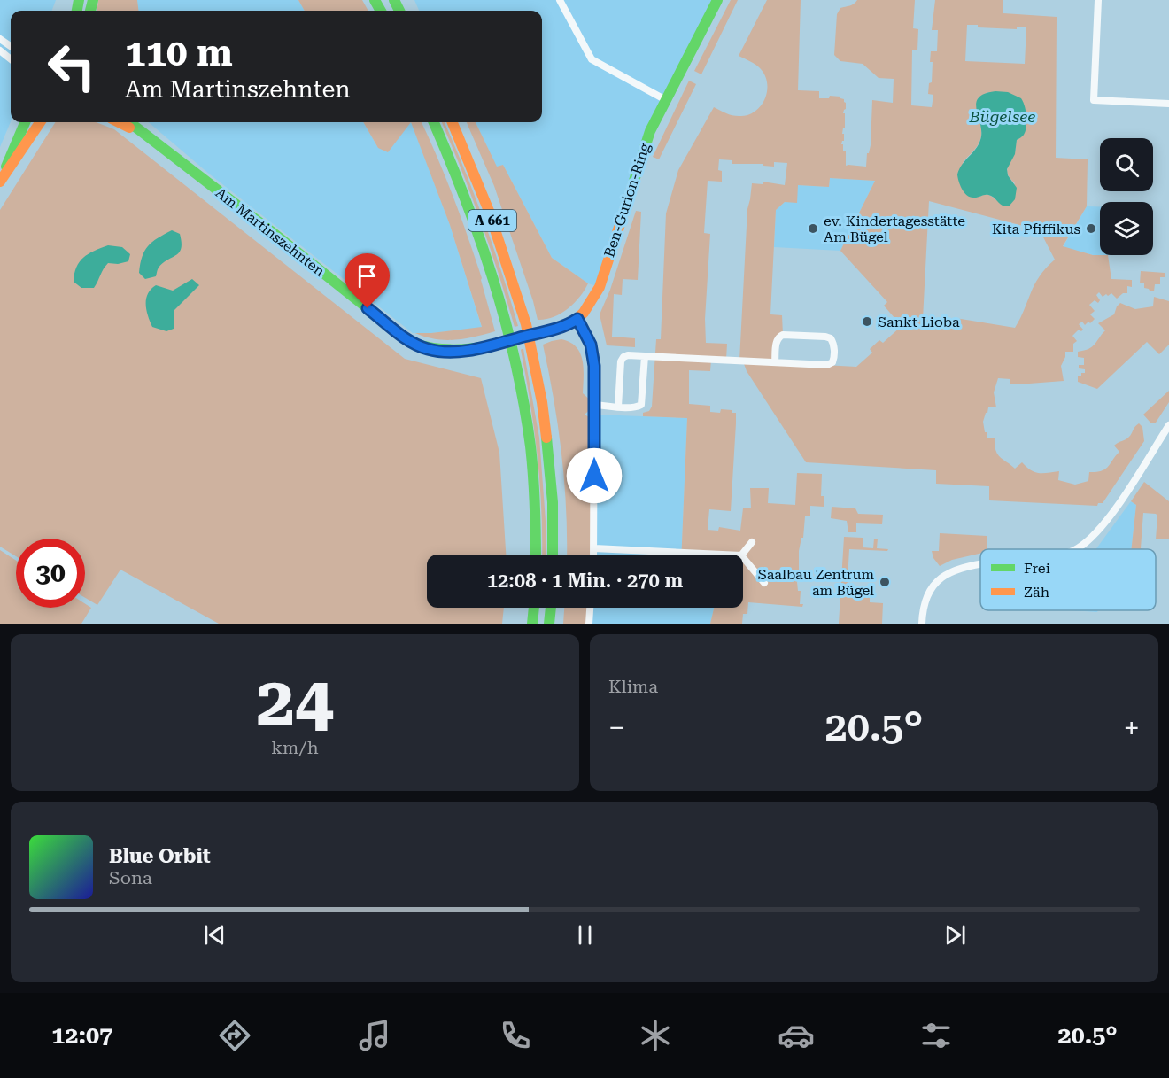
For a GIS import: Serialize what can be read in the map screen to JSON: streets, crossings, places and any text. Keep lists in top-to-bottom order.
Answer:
{
  "streets": {
    "main road": ["Ben-Gurion-Ring", "A 661", "Am Martinszehnten"]
  },
  "crossings": [
    ["Ben-Gurion-Ring", "Am Martinszehnten"]
  ],
  "water": ["Bügelsee"],
  "places": [
    "ev. Kindertagesstätte Am Bügel",
    "Kita Pfiffikus",
    "Sankt Lioba",
    "Saalbau Zentrum am Bügel"
  ],
  "legend": ["Frei", "Zäh"],
  "page": {
    "turn": ["110 m", "Am Martinszehnten"],
    "limit": "30",
    "trip": "12:08 · 1 Min. · 270 m",
    "tile": [
      ["24", "km/h"],
      "Klima"
    ],
    "heat": ["−", "20.5°", "+"],
    "song": ["Blue Orbit", "Sona"],
    "tabs": ["12:07", "20.5°"]
  }
}
